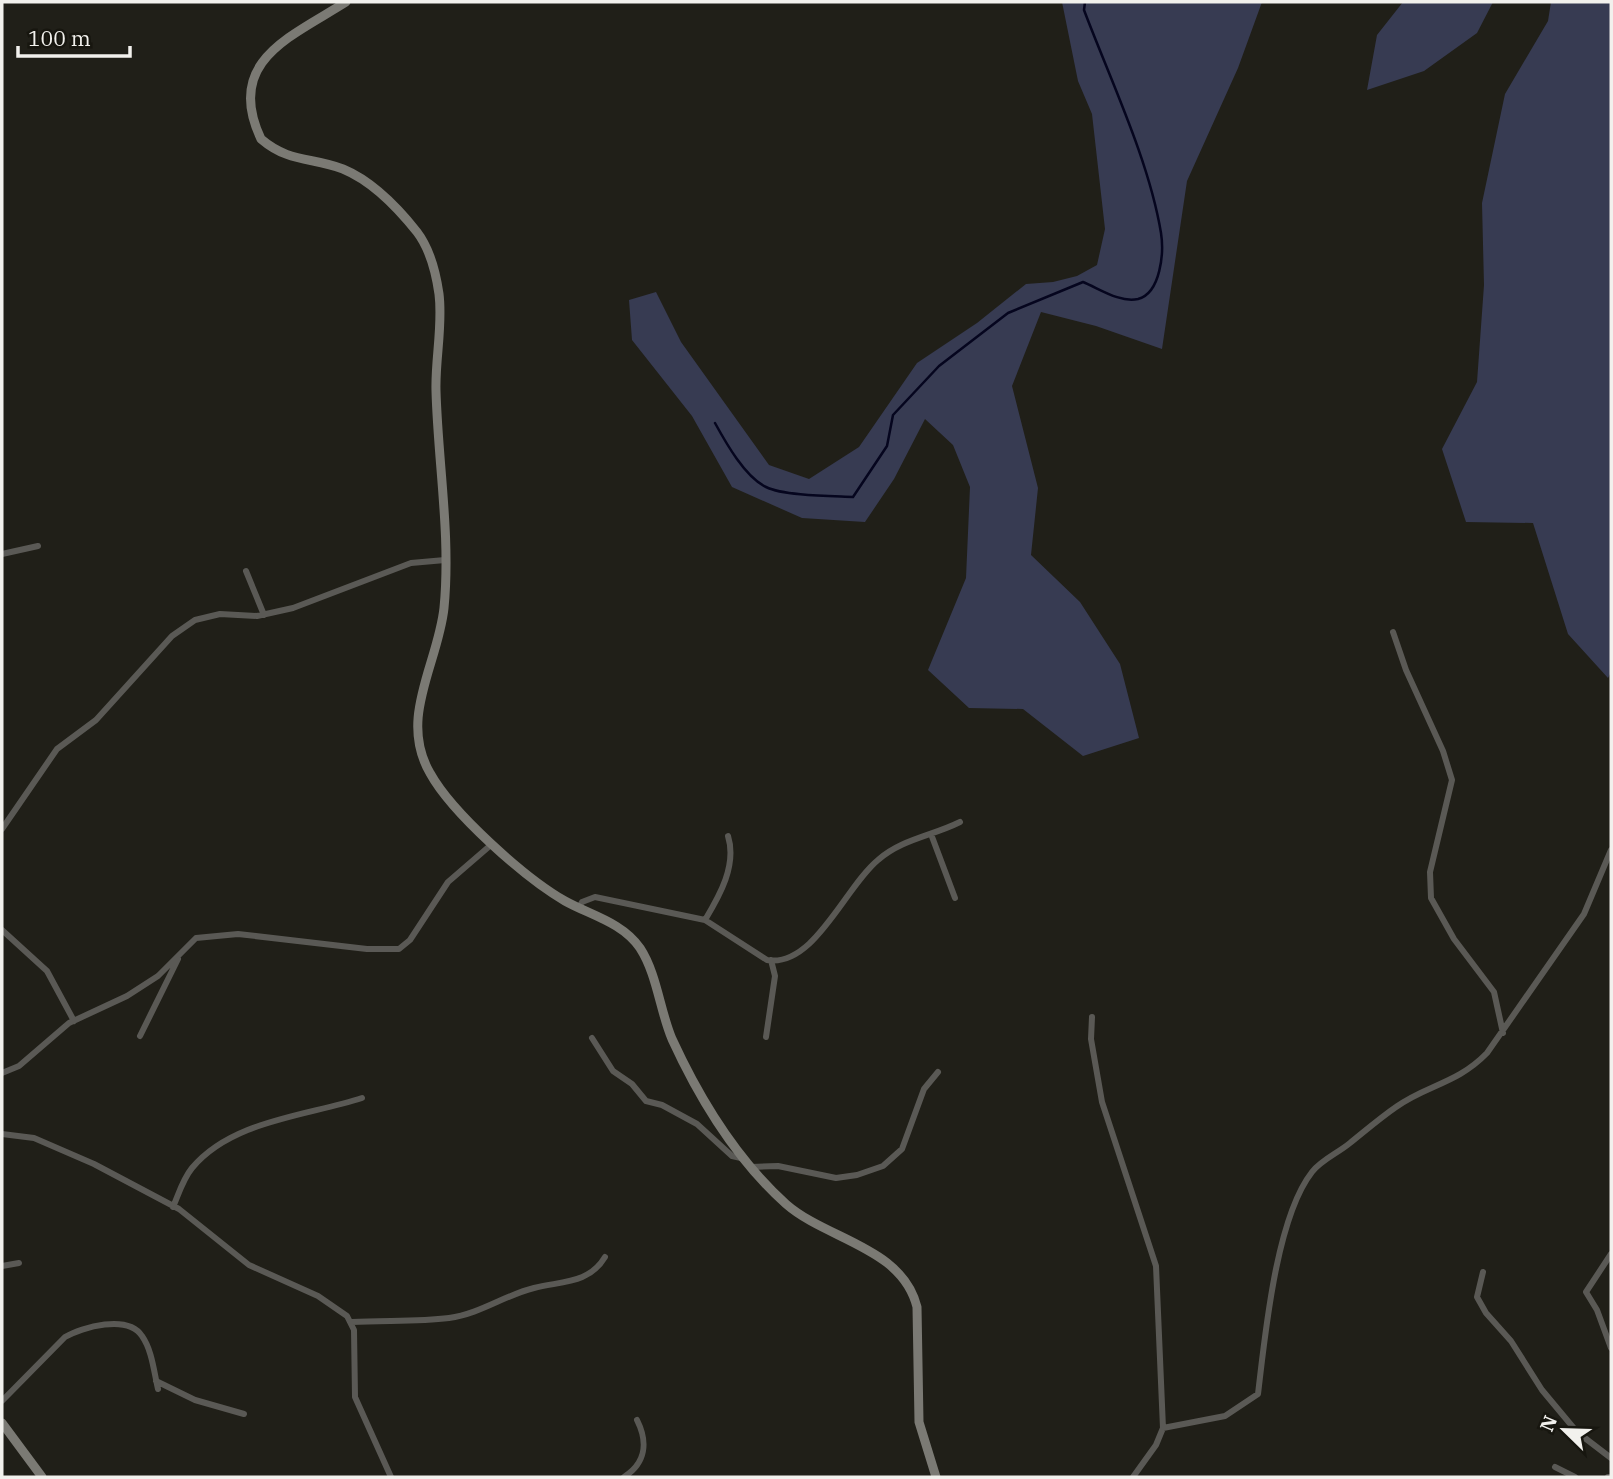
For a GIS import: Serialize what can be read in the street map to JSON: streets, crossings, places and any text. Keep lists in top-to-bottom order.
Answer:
{
  "scale_bar": "100 m",
  "north": "top left"
}
